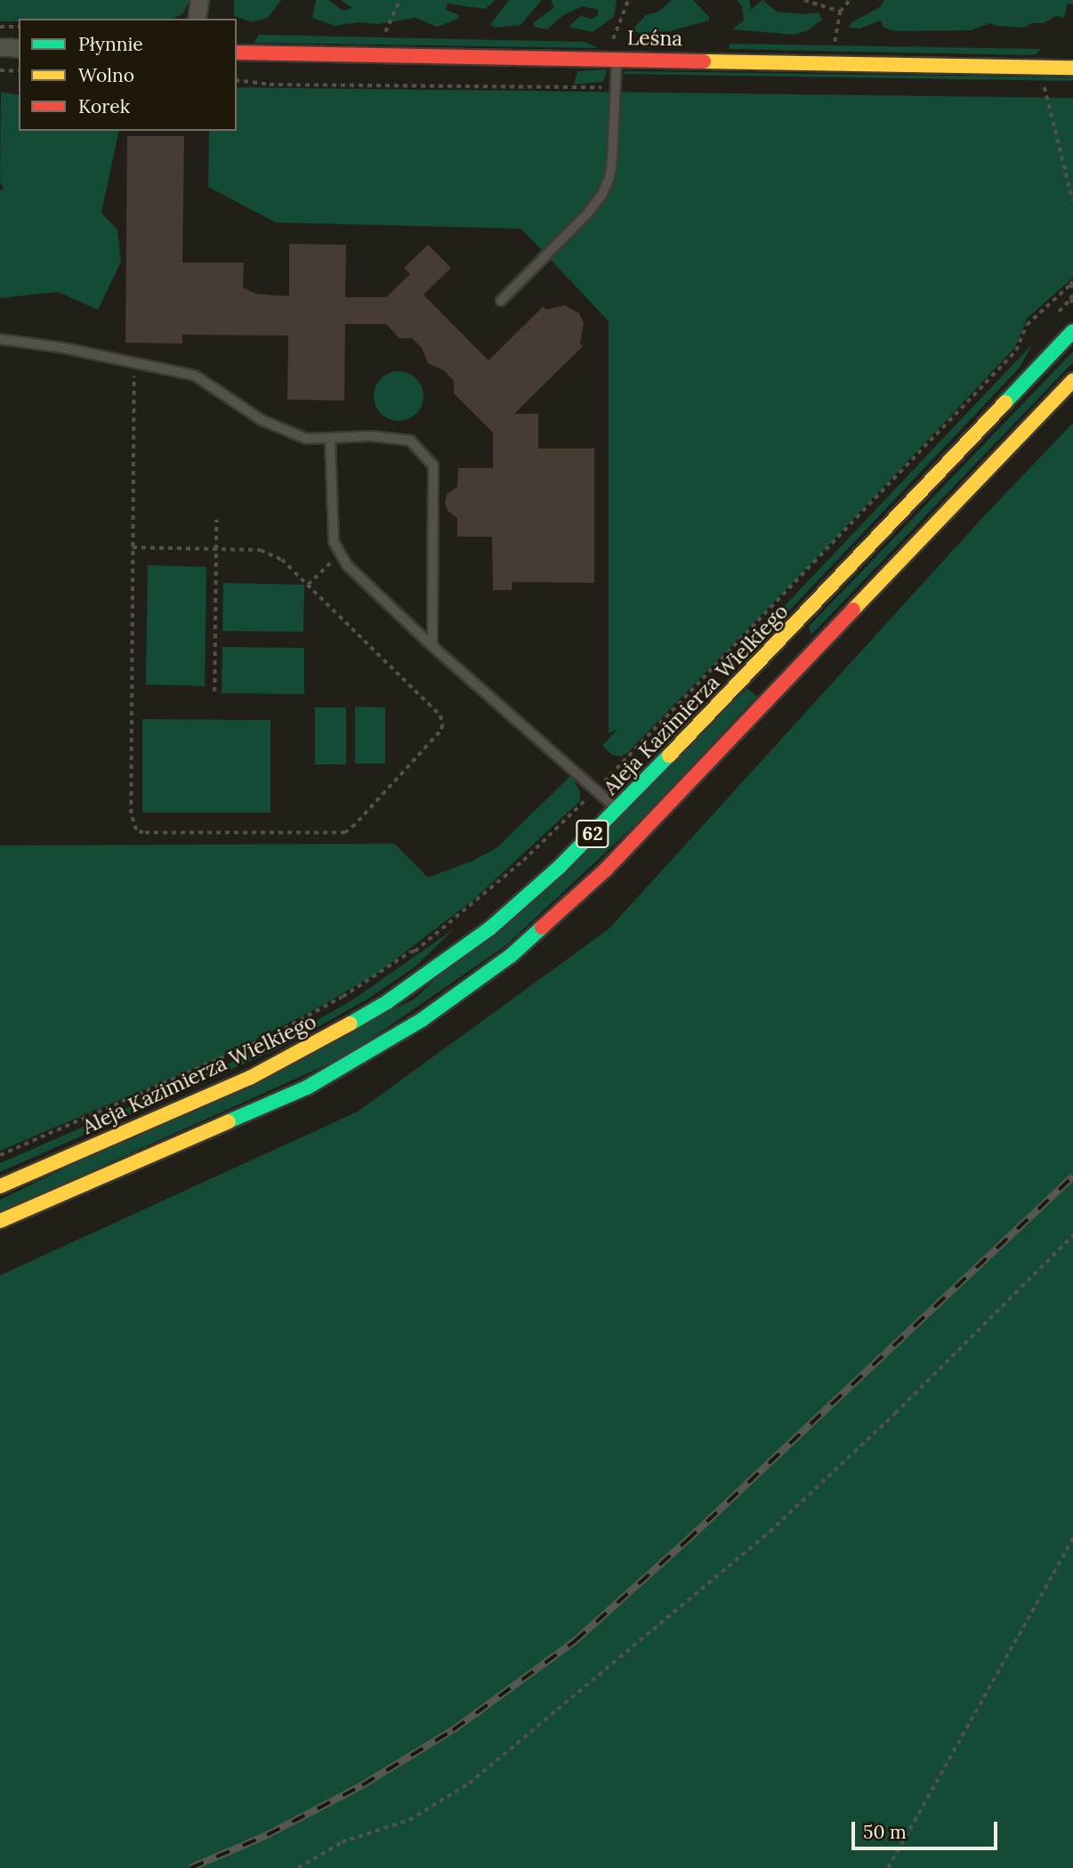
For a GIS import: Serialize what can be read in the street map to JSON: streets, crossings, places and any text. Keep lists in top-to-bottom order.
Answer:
{
  "streets": {
    "main road": ["Leśna", "Aleja Kazimierza Wielkiego", "62"]
  },
  "legend": ["Płynnie", "Wolno", "Korek"],
  "scale_bar": "50 m"
}
